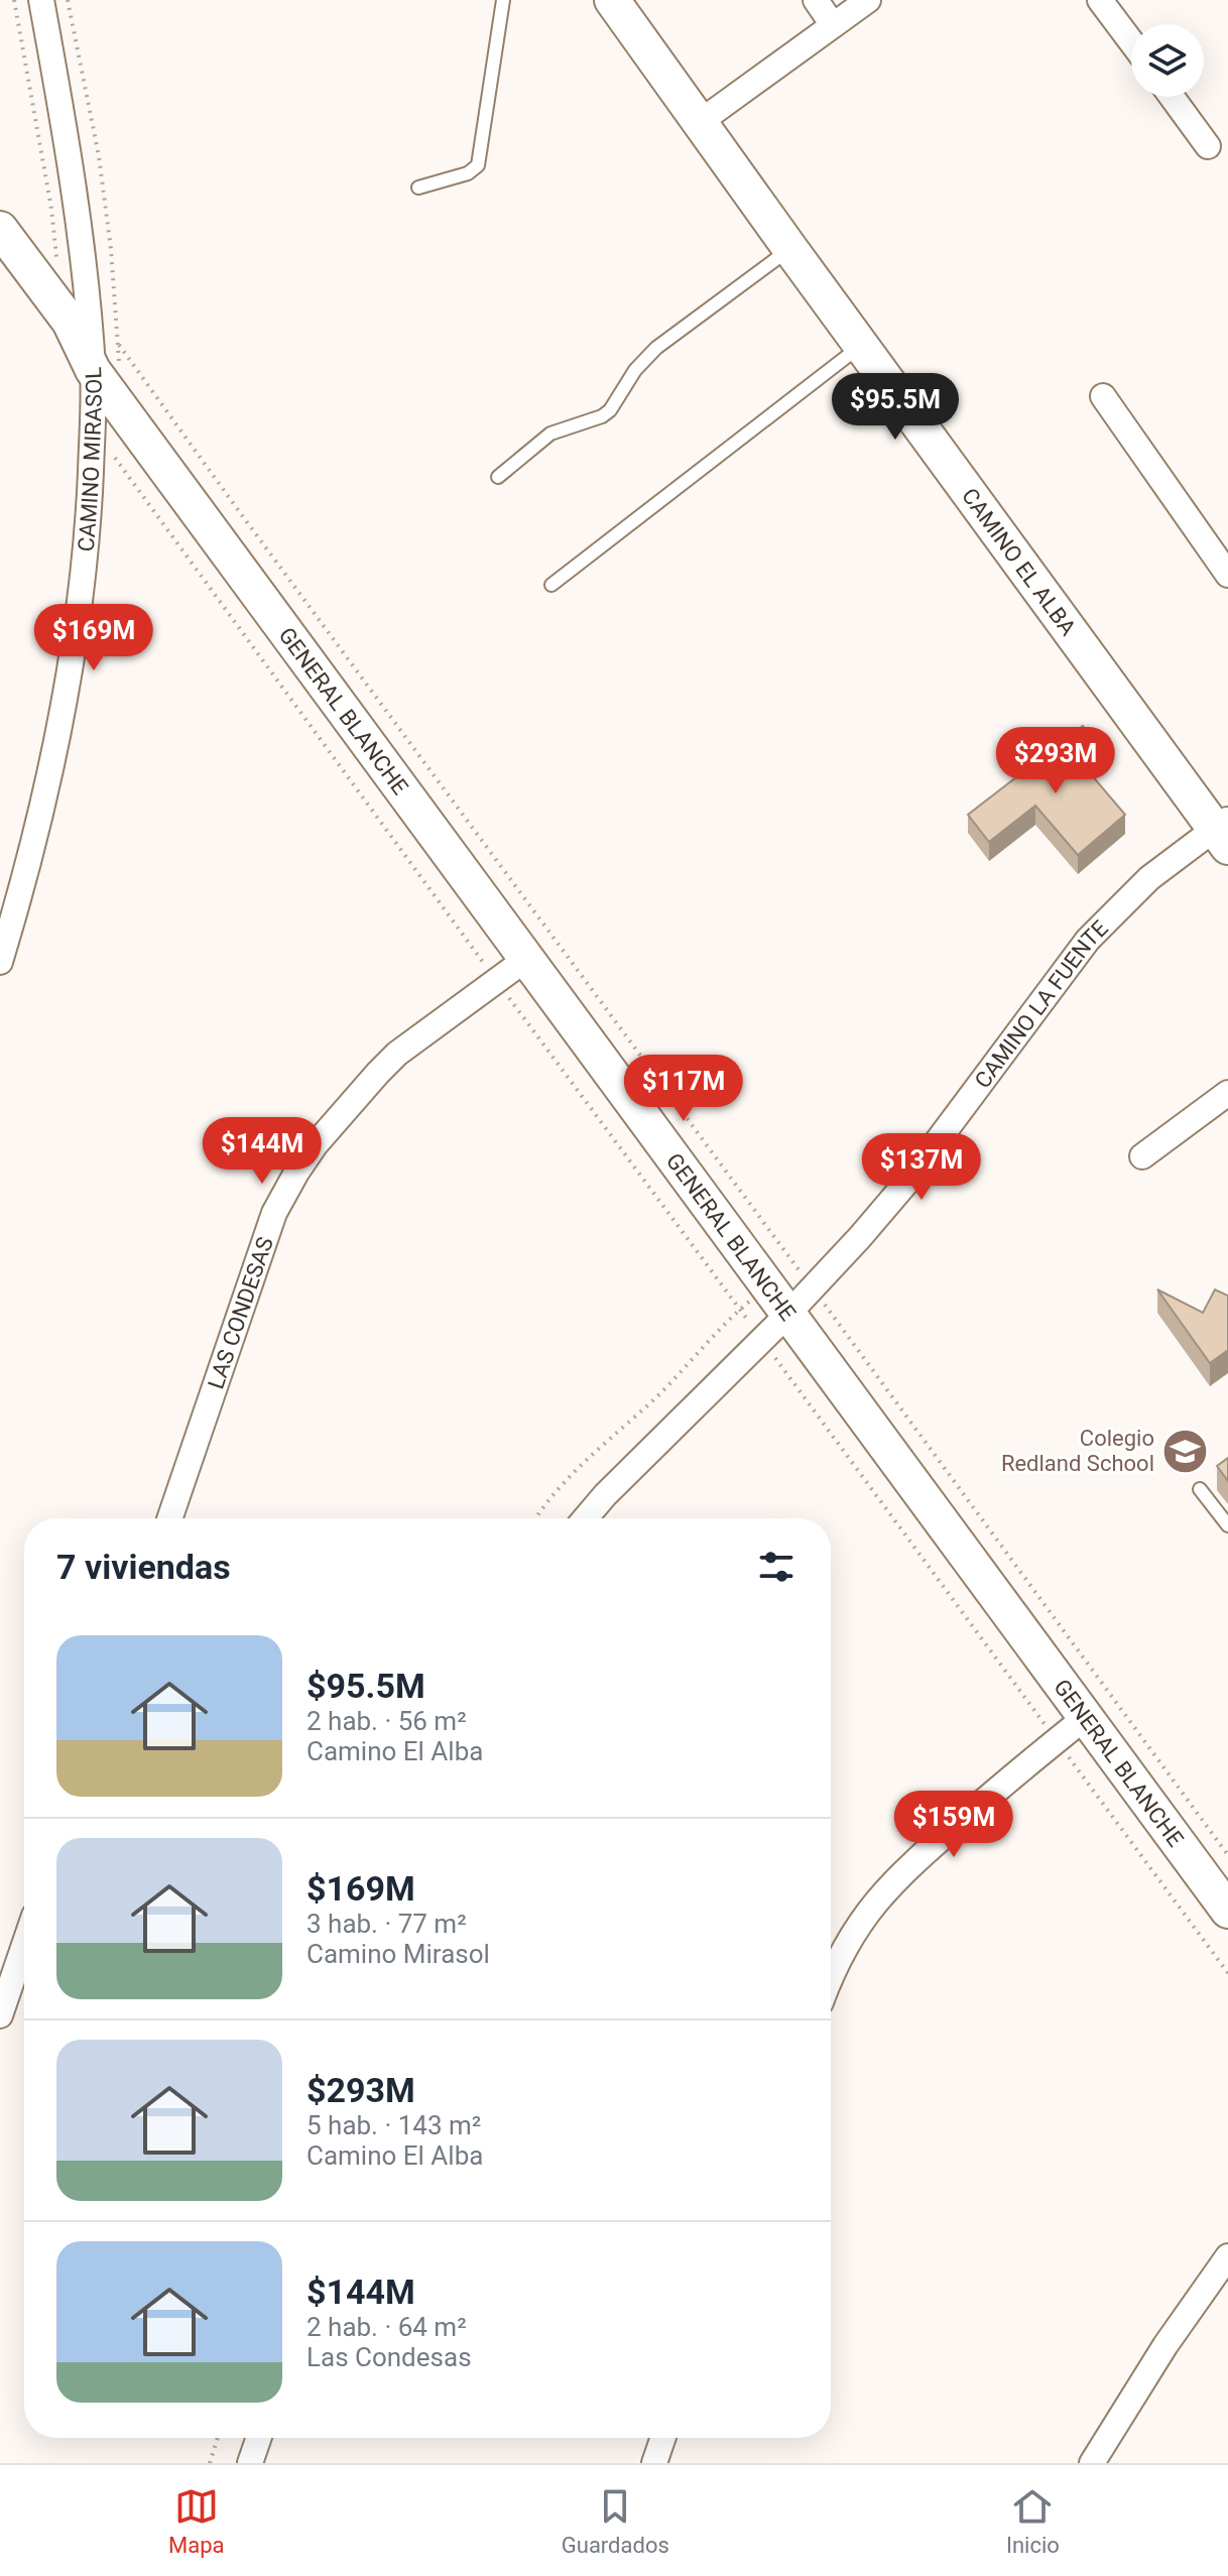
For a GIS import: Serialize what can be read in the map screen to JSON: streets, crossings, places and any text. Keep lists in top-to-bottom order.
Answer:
{
  "streets": {
    "main road": ["CAMINO EL ALBA", "GENERAL BLANCHE"],
    "street": ["CAMINO MIRASOL", "CAMINO LA FUENTE", "LAS CONDESAS"]
  },
  "crossings": [
    ["CAMINO MIRASOL", "GENERAL BLANCHE"],
    ["CAMINO EL ALBA", "CAMINO LA FUENTE"],
    ["GENERAL BLANCHE", "CAMINO LA FUENTE"],
    ["GENERAL BLANCHE", "LAS CONDESAS"]
  ],
  "places": {
    "school or university": ["Colegio Redland School"]
  },
  "page": {
    "price": [
      "$95.5M",
      "$169M",
      "$293M",
      "$117M",
      "$144M",
      "$137M",
      "$159M"
    ],
    "heading": "7 viviendas",
    "list": [
      {
        "name": "$95.5M",
        "note": "2 hab. · 56 m² · Camino El Alba"
      },
      {
        "name": "$169M",
        "note": "3 hab. · 77 m² · Camino Mirasol"
      },
      {
        "name": "$293M",
        "note": "5 hab. · 143 m² · Camino El Alba"
      },
      {
        "name": "$144M",
        "note": "2 hab. · 64 m² · Las Condesas"
      }
    ],
    "tabs": ["Mapa", "Guardados", "Inicio"]
  }
}
